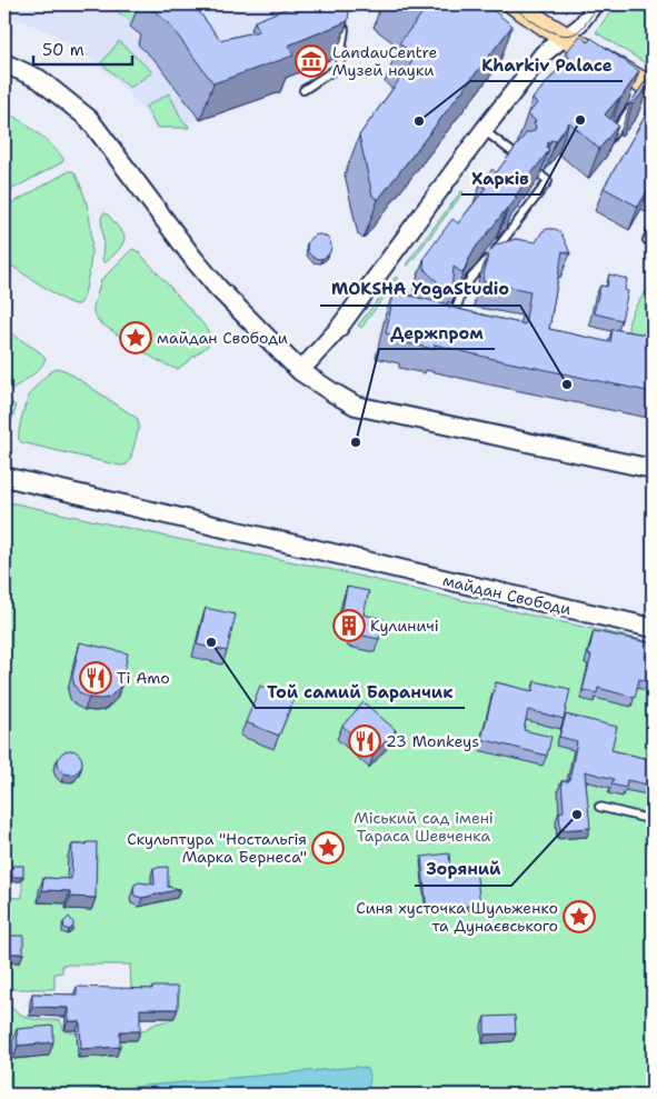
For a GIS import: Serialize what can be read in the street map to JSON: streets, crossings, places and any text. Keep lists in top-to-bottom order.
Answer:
{
  "streets": {
    "main road": ["майдан Свободи"]
  },
  "parks": ["Міський сад імені Тараса Шевченка"],
  "places": {
    "museum": ["LandauCentre Музей науки"],
    "other": [
      "Харків",
      "Kharkiv Palace",
      "MOKSHA YogaStudio",
      "Держпром",
      "Той самий Баранчик",
      "Зоряний"
    ],
    "place": ["майдан Свободи", "Скульптура \"Ностальгія Марка Бернеса\"", "Синя хусточка Шульженко та Дунаєвського"],
    "building": ["Кулиничі"],
    "restaurant": ["Ti Amo", "23 Monkeys"]
  },
  "scale_bar": "50 m"
}
